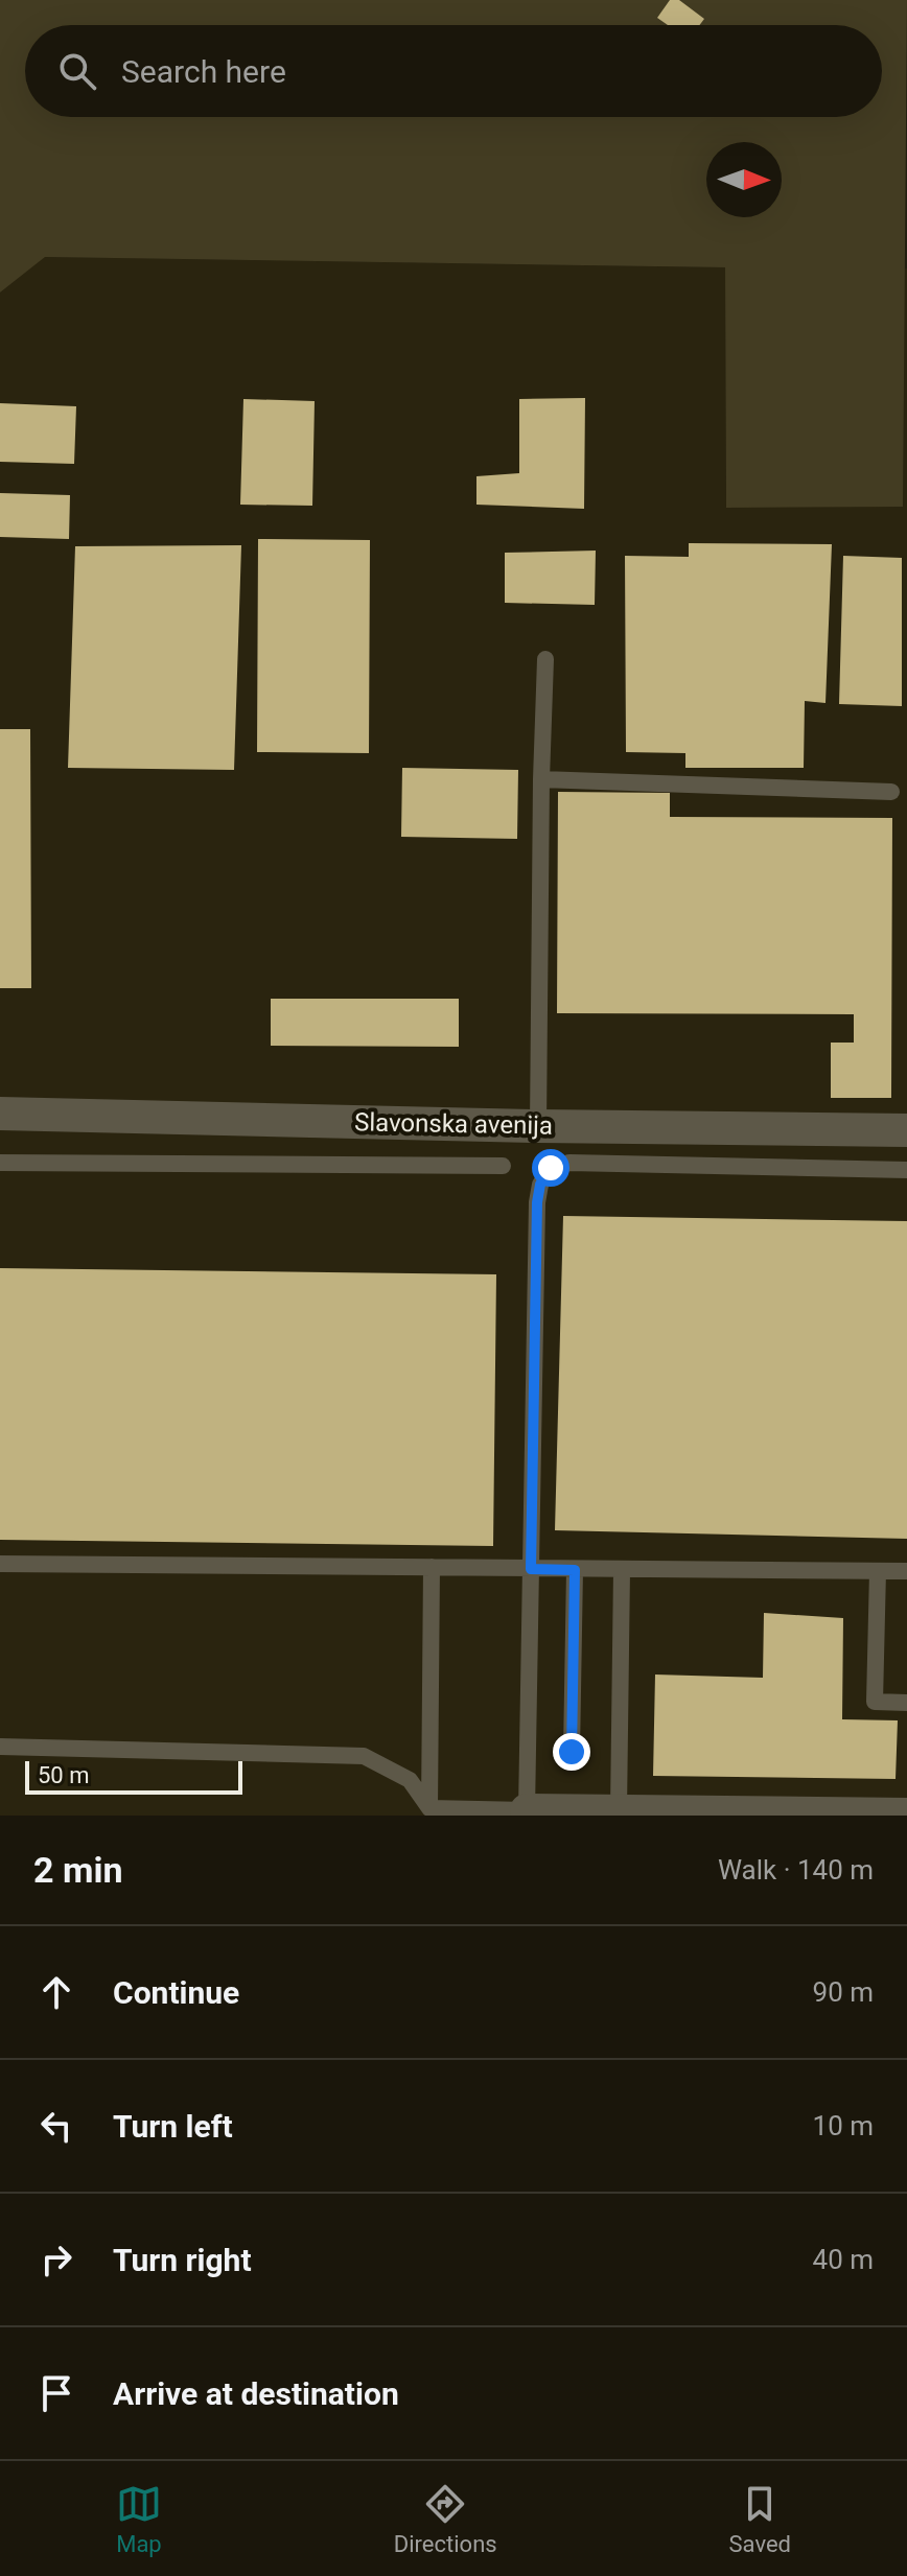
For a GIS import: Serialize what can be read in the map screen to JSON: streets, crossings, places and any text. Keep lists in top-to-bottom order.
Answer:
{
  "streets": {
    "street": ["Slavonska avenija"]
  },
  "scale_bar": "50 m",
  "north": "right",
  "page": {
    "search": "Search here",
    "scale": "50 m",
    "heading": ["2 min", "Walk · 140 m"],
    "list": [
      ["Continue", "90 m"],
      ["Turn left", "10 m"],
      ["Turn right", "40 m"],
      "Arrive at destination"
    ],
    "nav": ["Map", "Directions", "Saved"]
  }
}
